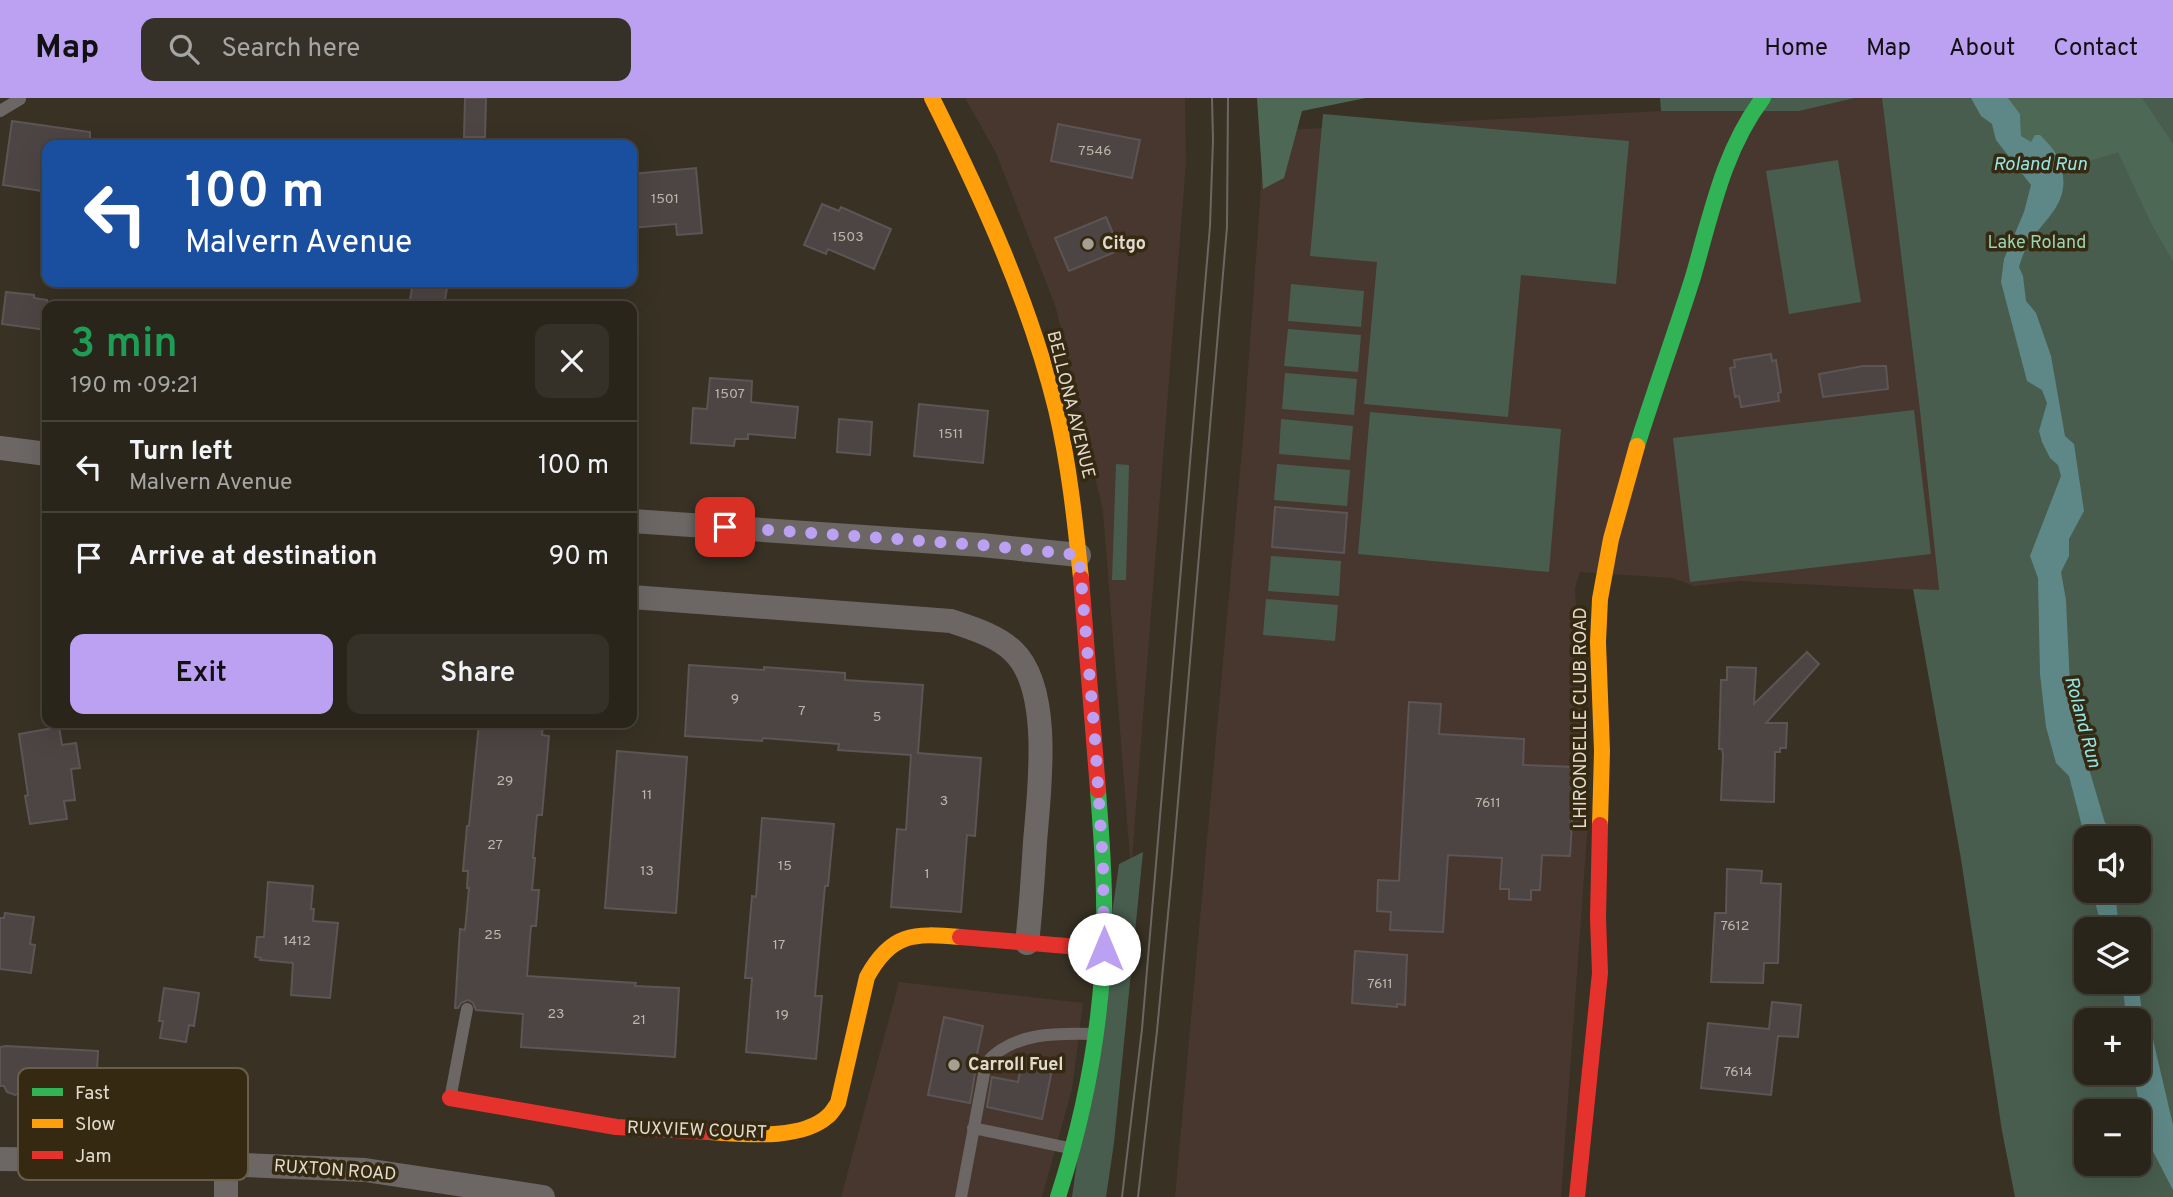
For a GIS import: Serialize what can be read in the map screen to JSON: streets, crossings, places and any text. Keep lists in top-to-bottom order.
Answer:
{
  "streets": {
    "street": [
      "BELLONA AVENUE",
      "LHIRONDELLE CLUB ROAD",
      "RUXVIEW COURT",
      "RUXTON ROAD"
    ]
  },
  "crossings": [
    ["BELLONA AVENUE", "RUXVIEW COURT"]
  ],
  "water": ["Roland Run"],
  "parks": ["Lake Roland"],
  "places": ["Citgo", "Carroll Fuel"],
  "house_numbers": [
    "7546",
    "1501",
    "1503",
    "1507",
    "1511",
    "9",
    "7",
    "5",
    "29",
    "11",
    "3",
    "7611",
    "27",
    "15",
    "13",
    "1",
    "7612",
    "25",
    "1412",
    "17",
    "7611",
    "23",
    "19",
    "21",
    "7614"
  ],
  "legend": ["Fast", "Slow", "Jam"],
  "page": {
    "header": "Map",
    "search": "Search here",
    "nav": [
      "Home",
      "Map",
      "About",
      "Contact"
    ],
    "turn": ["100 m", "Malvern Avenue"],
    "heading": ["3 min", "190 m · 09:21"],
    "list": [
      {
        "name": "Turn left",
        "note": "Malvern Avenue",
        "value": "100 m"
      },
      {
        "name": "Arrive at destination",
        "value": "90 m"
      }
    ],
    "buttons": ["Exit", "Share"],
    "map_buttons": ["+", "−"]
  }
}
